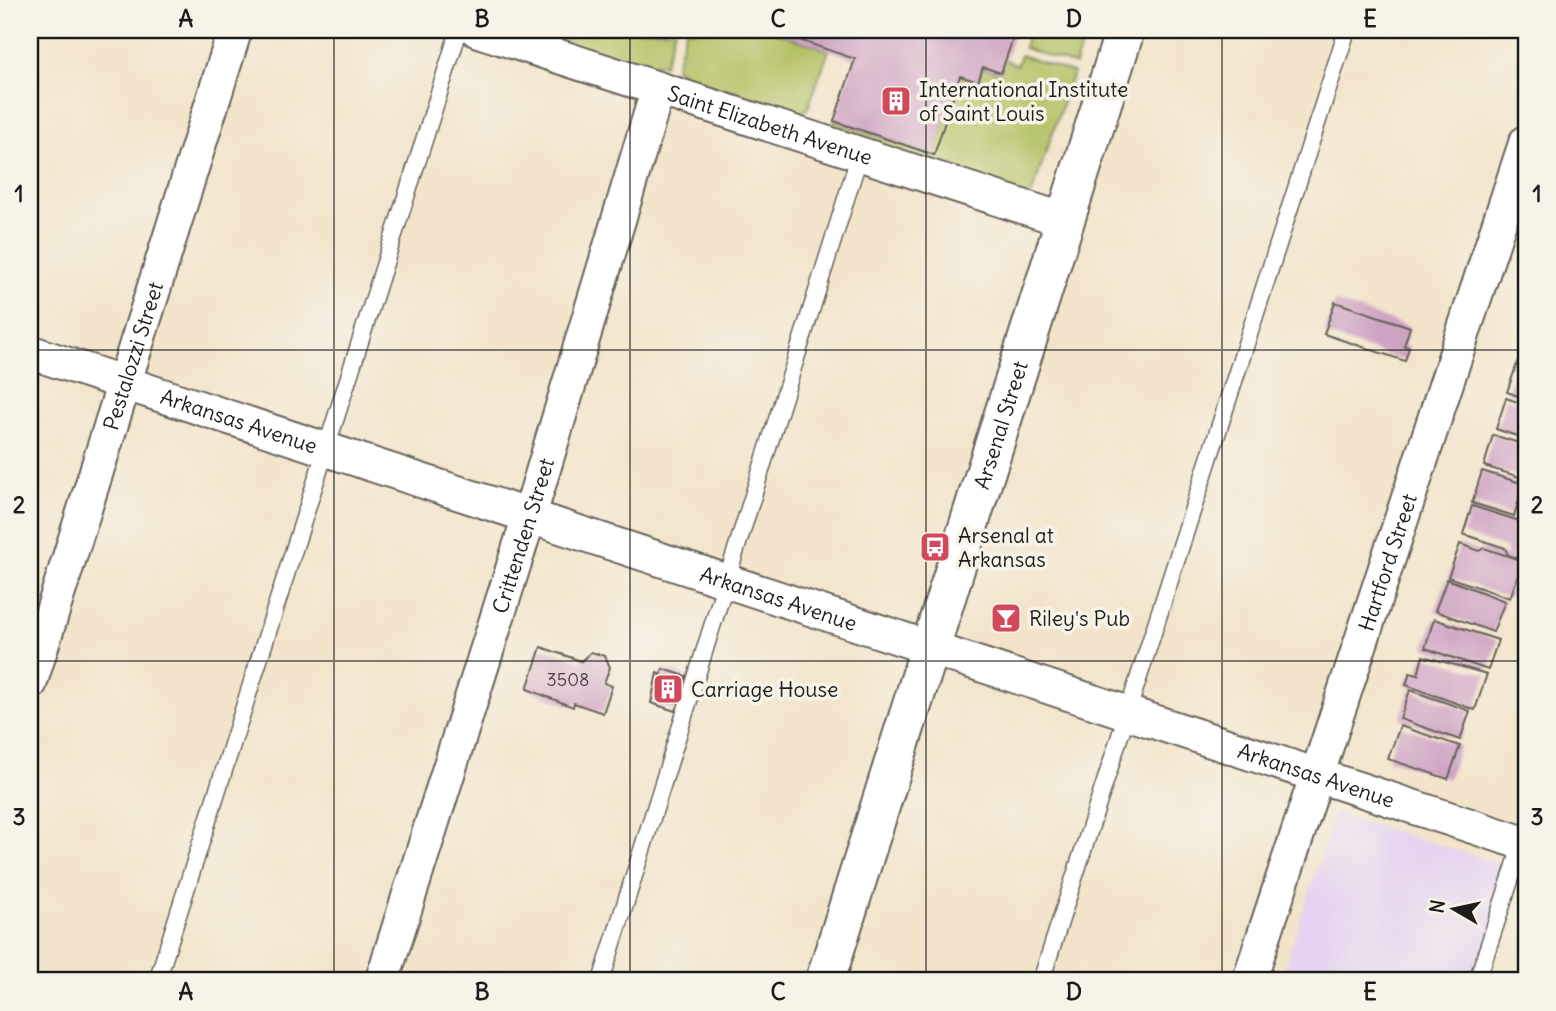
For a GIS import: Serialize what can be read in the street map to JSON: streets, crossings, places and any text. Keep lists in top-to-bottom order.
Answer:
{
  "streets": {
    "main road": ["Arsenal Street"],
    "street": [
      "Saint Elizabeth Avenue",
      "Pestalozzi Street",
      "Arkansas Avenue",
      "Crittenden Street",
      "Hartford Street"
    ]
  },
  "crossings": [
    ["Saint Elizabeth Avenue", "Arsenal Street"],
    ["Saint Elizabeth Avenue", "Crittenden Street"],
    ["Pestalozzi Street", "Arkansas Avenue"],
    ["Arkansas Avenue", "Arsenal Street"],
    ["Arkansas Avenue", "Crittenden Street"],
    ["Arkansas Avenue", "Hartford Street"]
  ],
  "places": {
    "building": ["International Institute of Saint Louis", "Carriage House"],
    "bus stop": ["Arsenal at Arkansas"],
    "bar": ["Riley's Pub"]
  },
  "house_numbers": ["3508"],
  "north": "left",
  "grid": {
    "columns": [
      "A",
      "B",
      "C",
      "D",
      "E"
    ],
    "rows": ["1", "2", "3"]
  }
}
